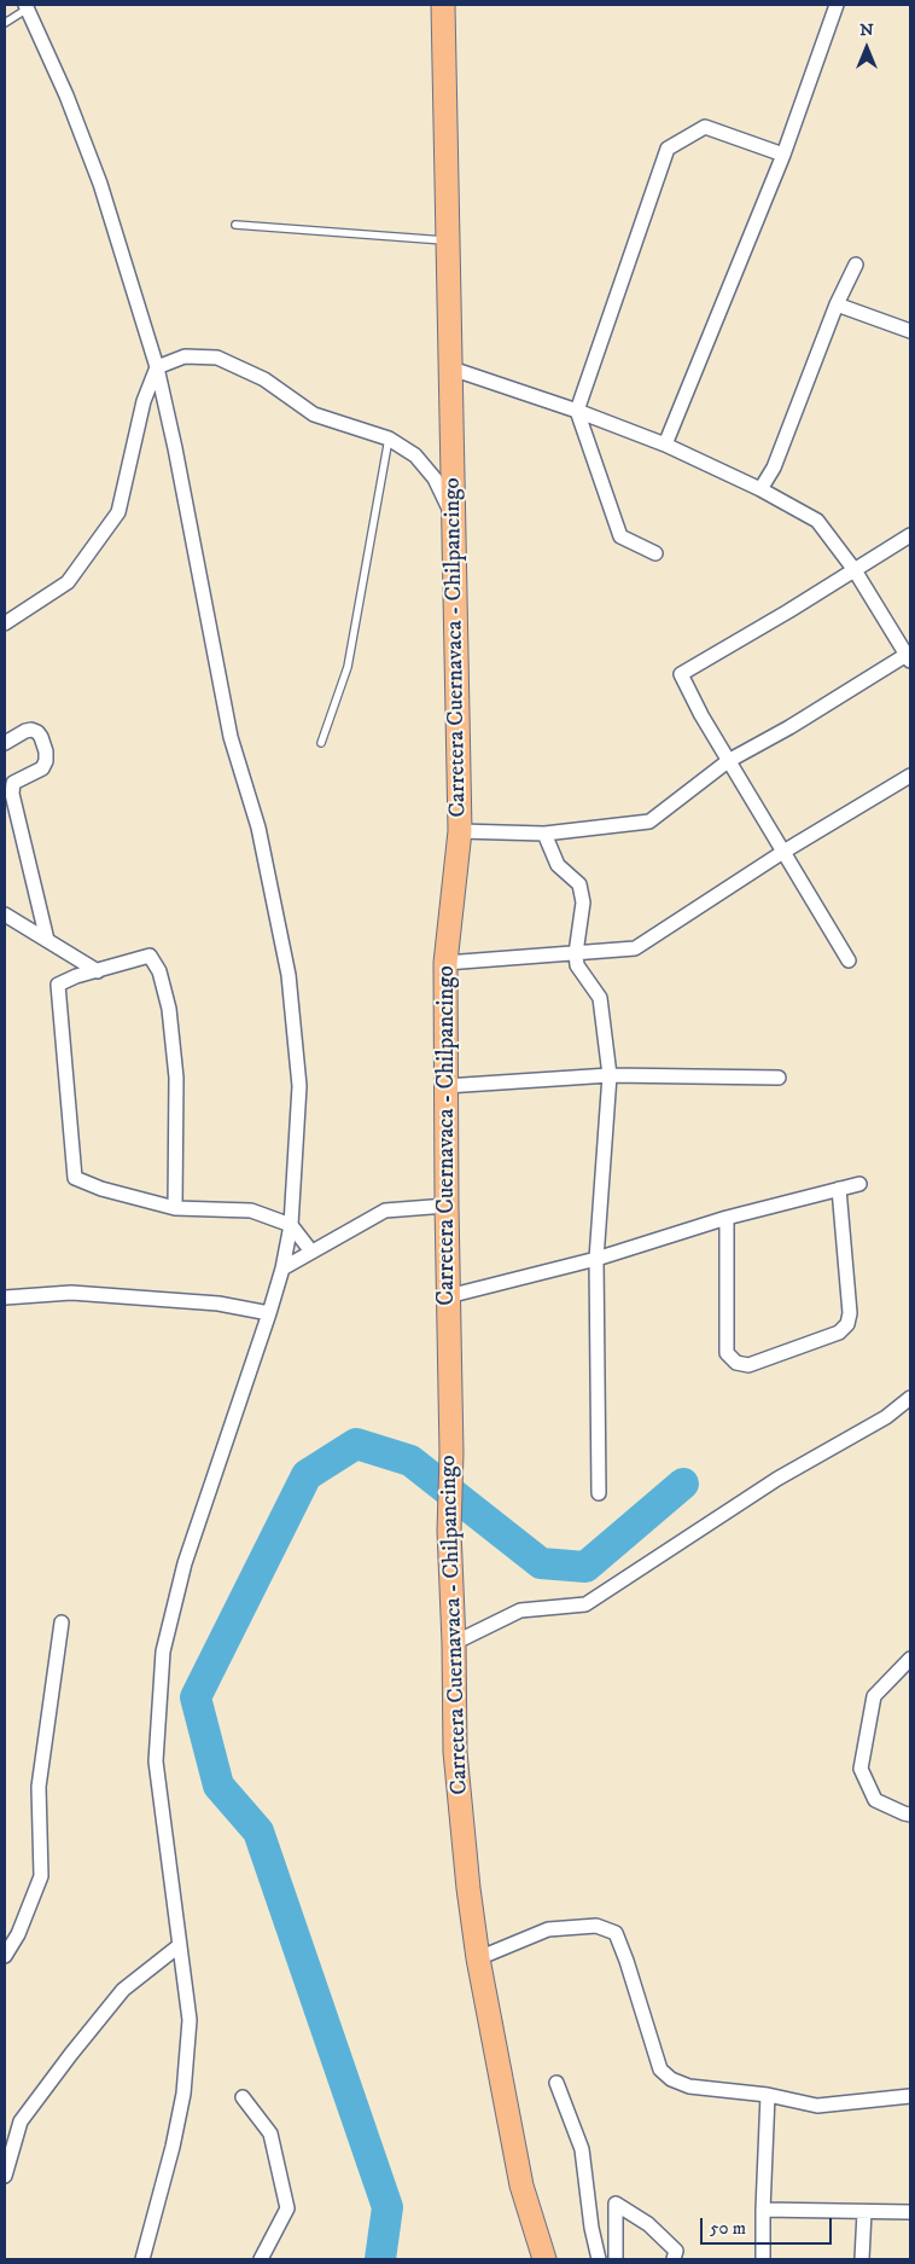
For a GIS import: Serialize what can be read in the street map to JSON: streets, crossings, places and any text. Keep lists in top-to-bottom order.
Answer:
{
  "streets": {
    "main road": ["Carretera Cuernavaca - Chilpancingo"]
  },
  "scale_bar": "50 m",
  "north": "top"
}
